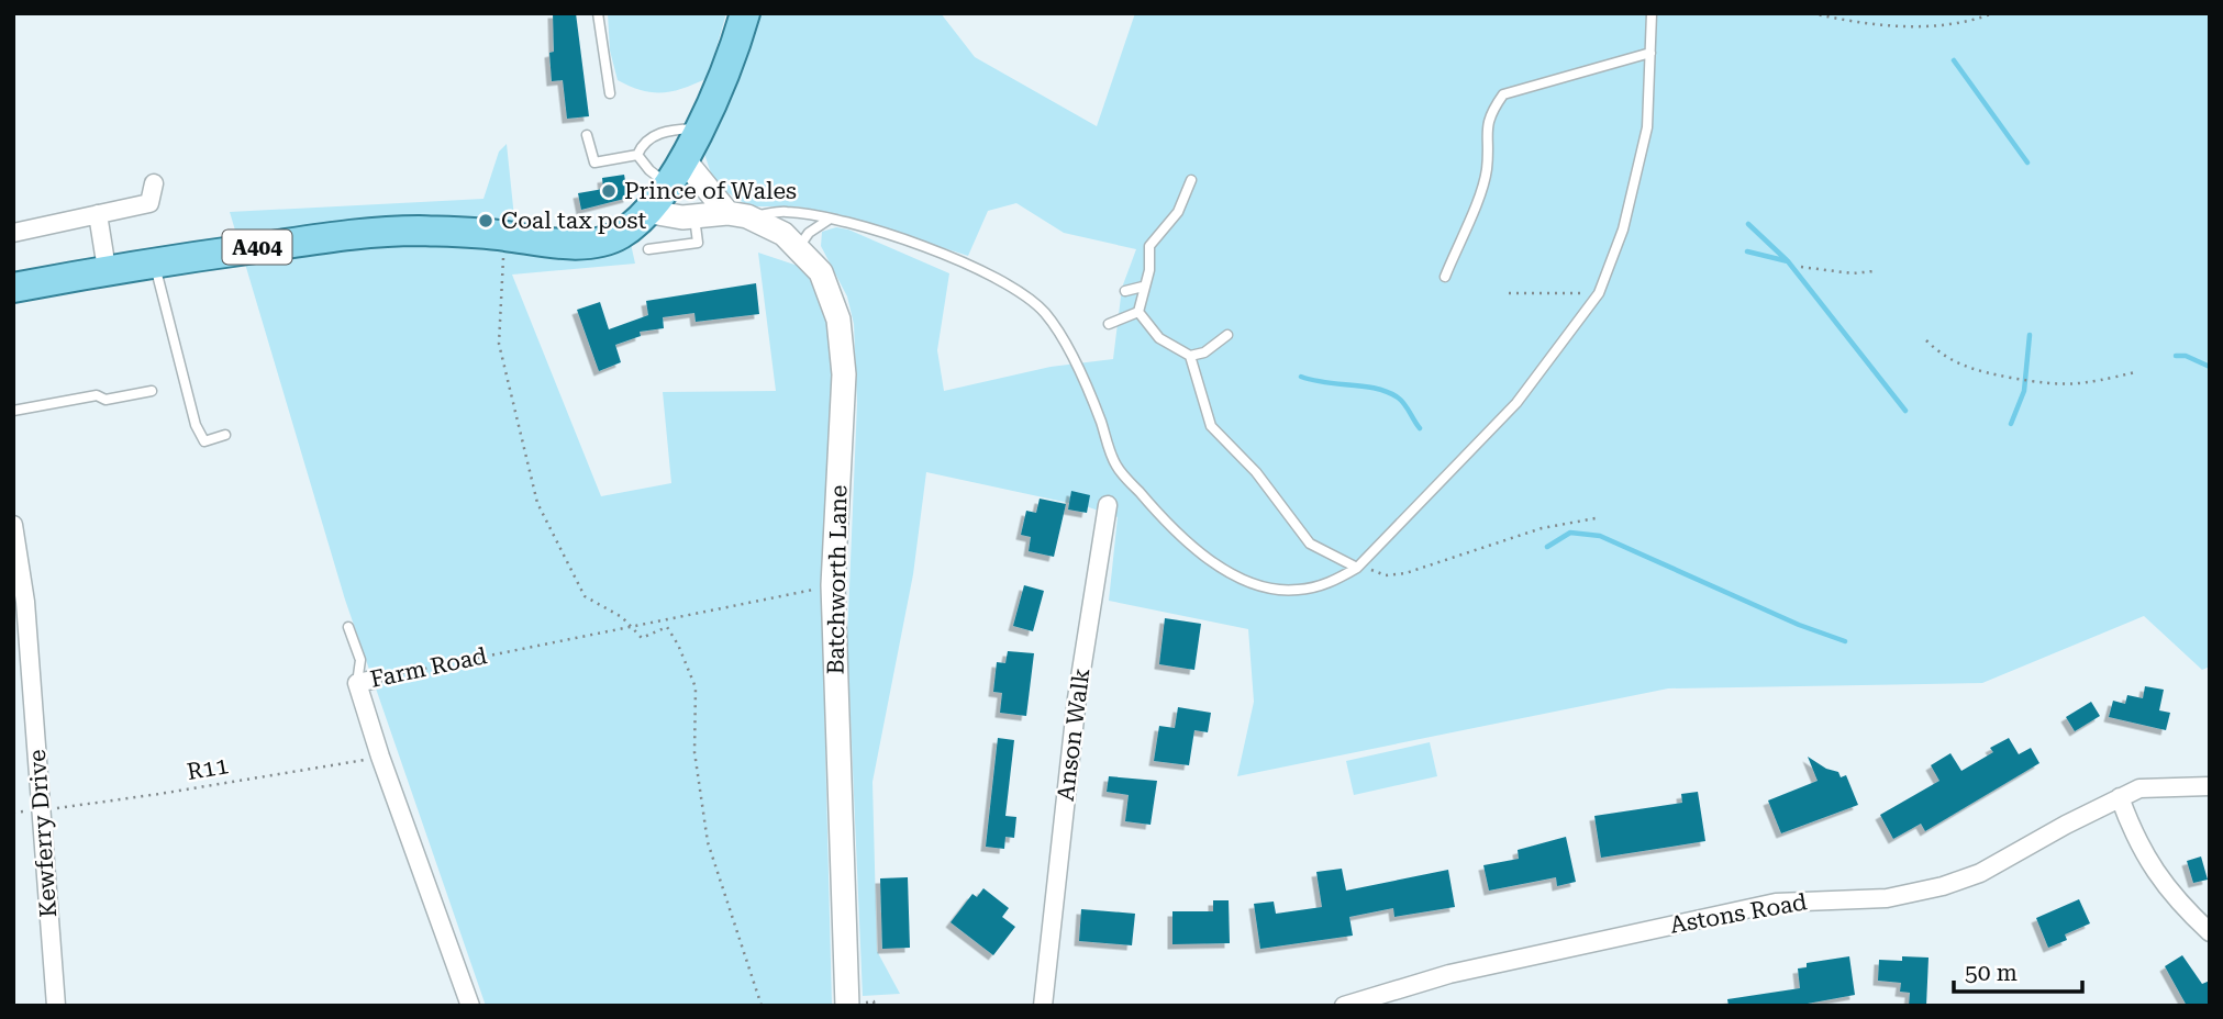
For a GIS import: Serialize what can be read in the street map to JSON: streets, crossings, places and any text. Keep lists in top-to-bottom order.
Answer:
{
  "streets": {
    "main road": ["A404"],
    "street": [
      "Batchworth Lane",
      "Farm Road",
      "Anson Walk",
      "Kewferry Drive",
      "Astons Road"
    ],
    "path": ["R11"]
  },
  "crossings": [
    ["A404", "Batchworth Lane"],
    ["Farm Road", "R11"],
    ["R11", "Kewferry Drive"]
  ],
  "places": ["Prince of Wales", "Coal tax post"],
  "scale_bar": "50 m"
}
